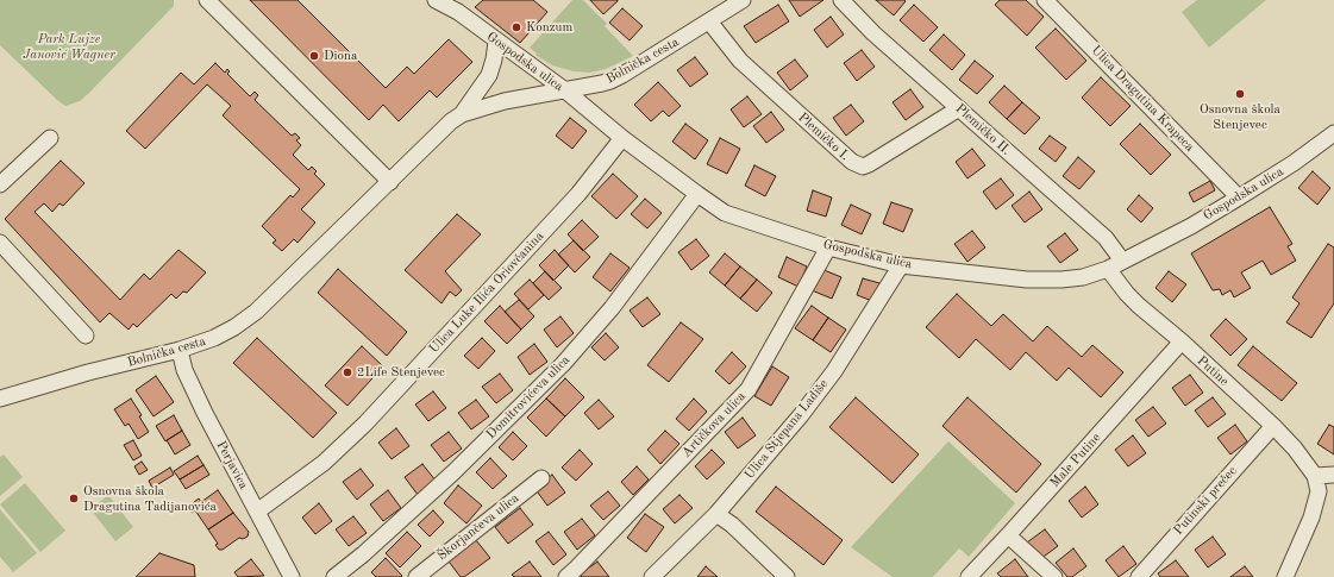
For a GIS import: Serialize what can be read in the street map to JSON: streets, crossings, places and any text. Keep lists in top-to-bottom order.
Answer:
{
  "streets": {
    "street": [
      "Bolnička cesta",
      "Gospodska ulica",
      "Ulica Dragutina Krapeca",
      "Plemičko II.",
      "Plemičko I.",
      "Ulica Luke Ilića Oriovčanina",
      "Putine",
      "Domitrovićeva ulica",
      "Artičkova ulica",
      "Ulica Stjepana Ladiše",
      "Male Putine",
      "Perjavica",
      "Putinski prečec",
      "Škorjančeva ulica"
    ]
  },
  "crossings": [
    ["Bolnička cesta", "Gospodska ulica"],
    ["Bolnička cesta", "Plemičko I."],
    ["Bolnička cesta", "Perjavica"],
    ["Gospodska ulica", "Ulica Dragutina Krapeca"],
    ["Gospodska ulica", "Plemičko II."],
    ["Gospodska ulica", "Ulica Luke Ilića Oriovčanina"],
    ["Gospodska ulica", "Putine"],
    ["Gospodska ulica", "Domitrovićeva ulica"],
    ["Gospodska ulica", "Artičkova ulica"],
    ["Gospodska ulica", "Ulica Stjepana Ladiše"],
    ["Plemičko II.", "Plemičko I."],
    ["Ulica Luke Ilića Oriovčanina", "Perjavica"],
    ["Putine", "Male Putine"],
    ["Putine", "Putinski prečec"]
  ],
  "parks": ["Park Lujze Janović Wagner"],
  "places": [
    "Konzum",
    "Diona",
    "Osnovna škola Stenjevec",
    "2Life Stenjevec",
    "Osnovna škola Dragutina Tadijanovića"
  ]
}
